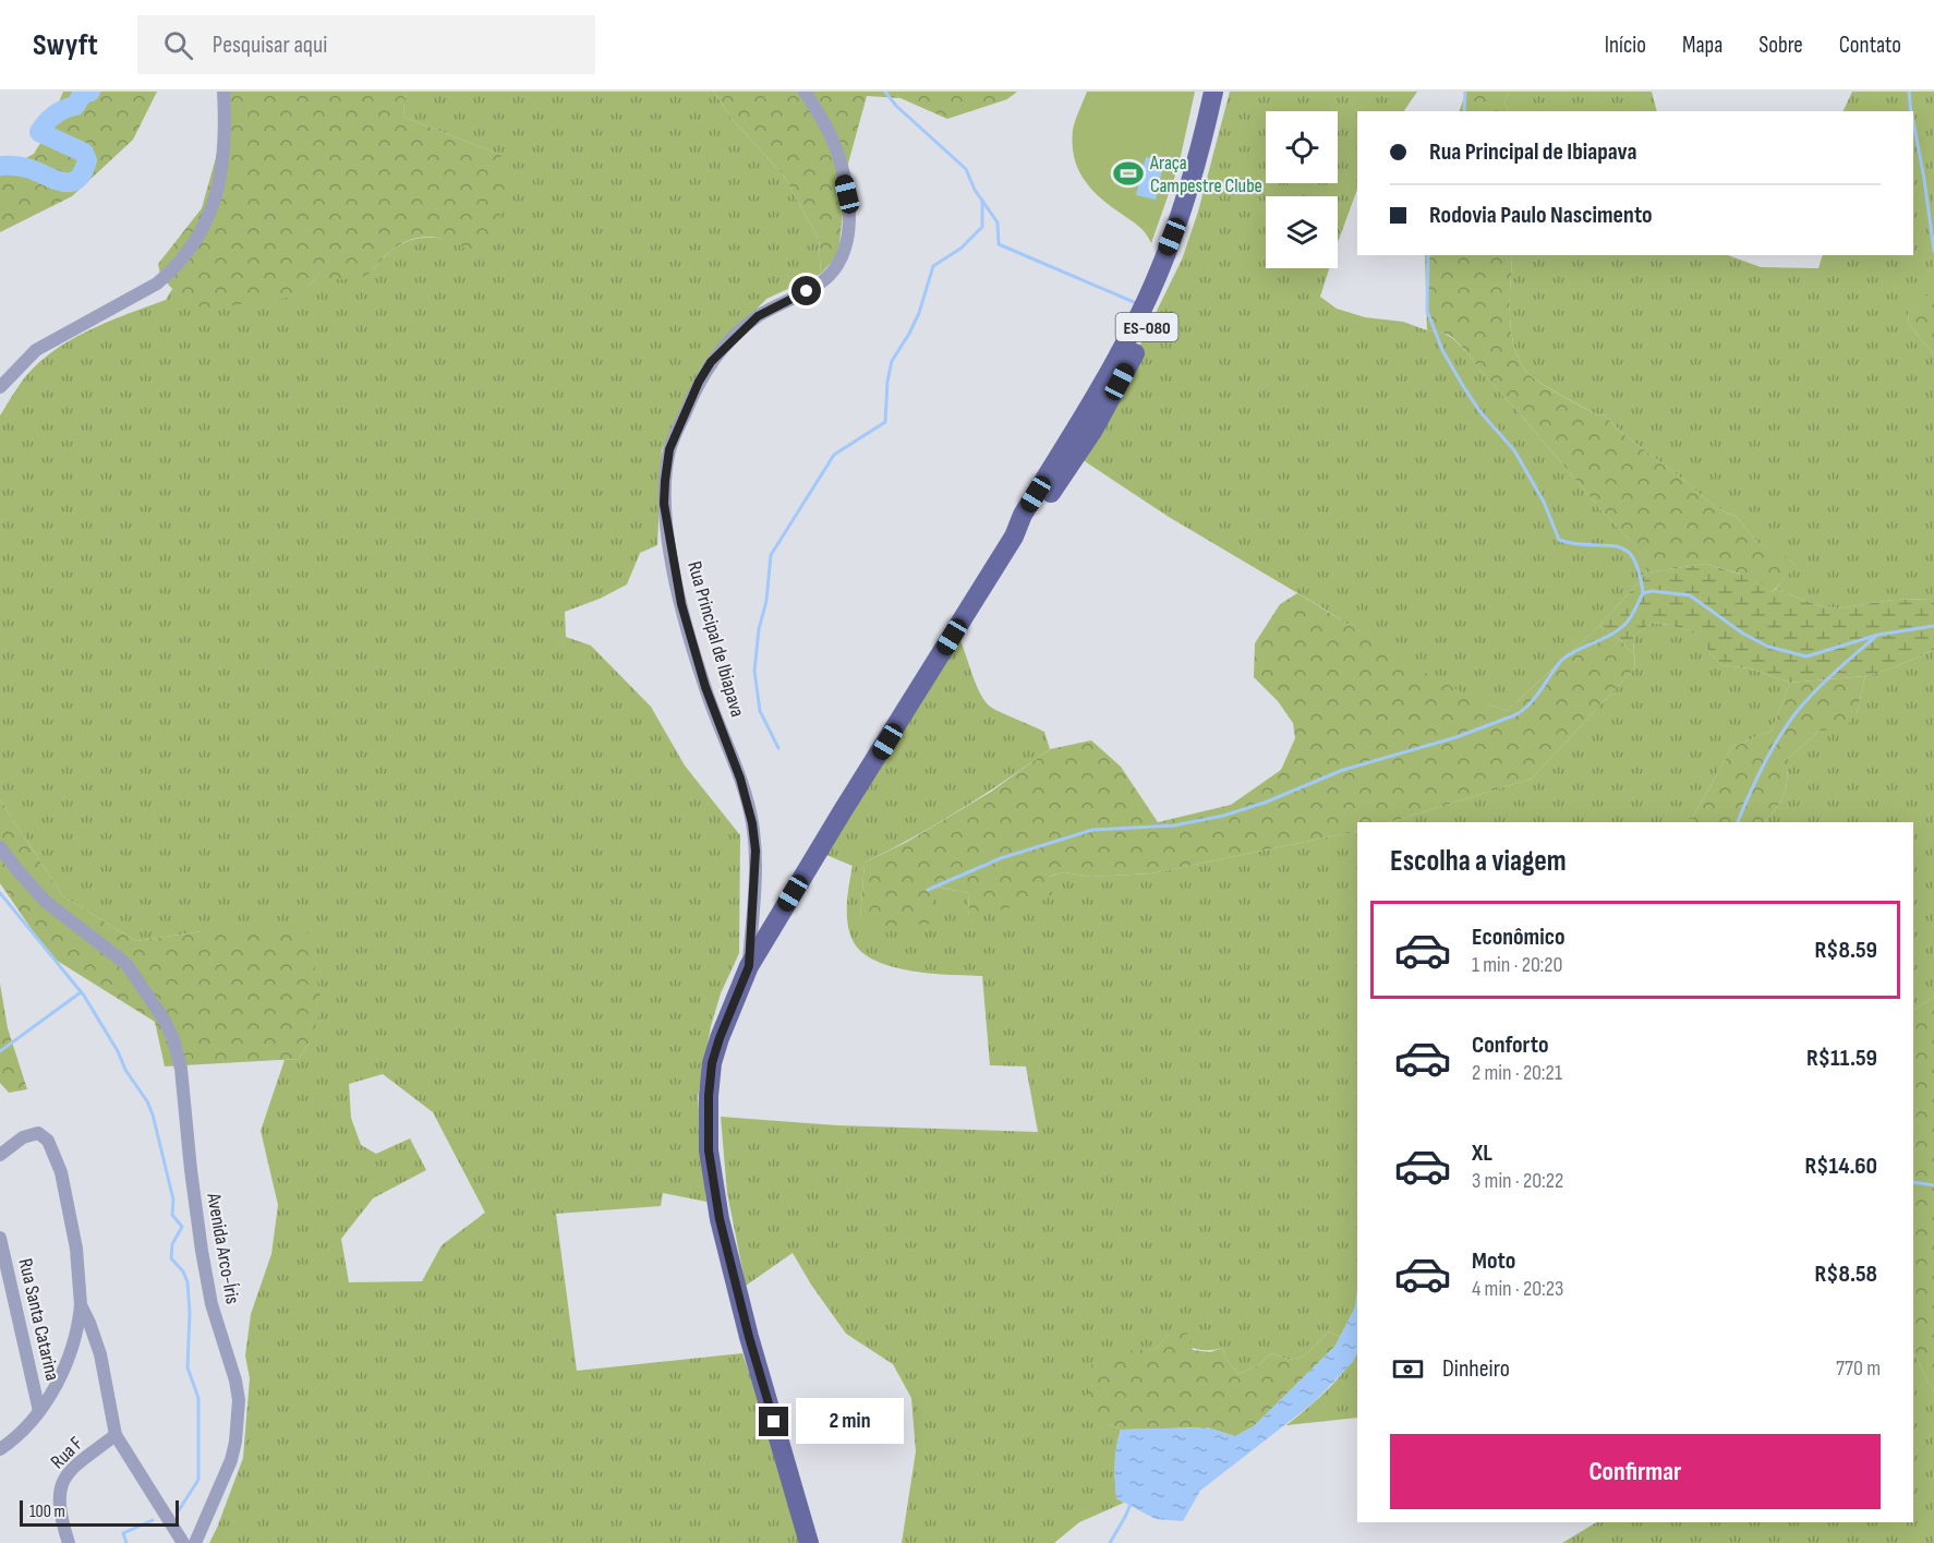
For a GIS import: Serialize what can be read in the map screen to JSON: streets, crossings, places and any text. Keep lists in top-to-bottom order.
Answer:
{
  "streets": {
    "main road": ["ES-080"],
    "street": [
      "Rua Principal de Ibiapava",
      "Avenida Arco-Íris",
      "Rua Santa Catarina",
      "Rua F"
    ]
  },
  "crossings": [
    ["ES-080", "Rua Principal de Ibiapava"]
  ],
  "places": {
    "sports": ["Araça Campestre Clube"]
  },
  "scale_bar": "100 m",
  "page": {
    "header": "Swyft",
    "search": "Pesquisar aqui",
    "nav": [
      "Início",
      "Mapa",
      "Sobre",
      "Contato"
    ],
    "banner": ["Rua Principal de Ibiapava", "Rodovia Paulo Nascimento"],
    "heading": "Escolha a viagem",
    "list": [
      {
        "name": "Econômico",
        "note": "1 min · 20:20",
        "value": "R$8.59"
      },
      {
        "name": "Conforto",
        "note": "2 min · 20:21",
        "value": "R$11.59"
      },
      {
        "name": "XL",
        "note": "3 min · 20:22",
        "value": "R$14.60"
      },
      {
        "name": "Moto",
        "note": "4 min · 20:23",
        "value": "R$8.58"
      }
    ],
    "pay": ["Dinheiro", "770 m"],
    "bubble": "2 min",
    "buttons": "Confirmar",
    "scale": "100 m"
  }
}
